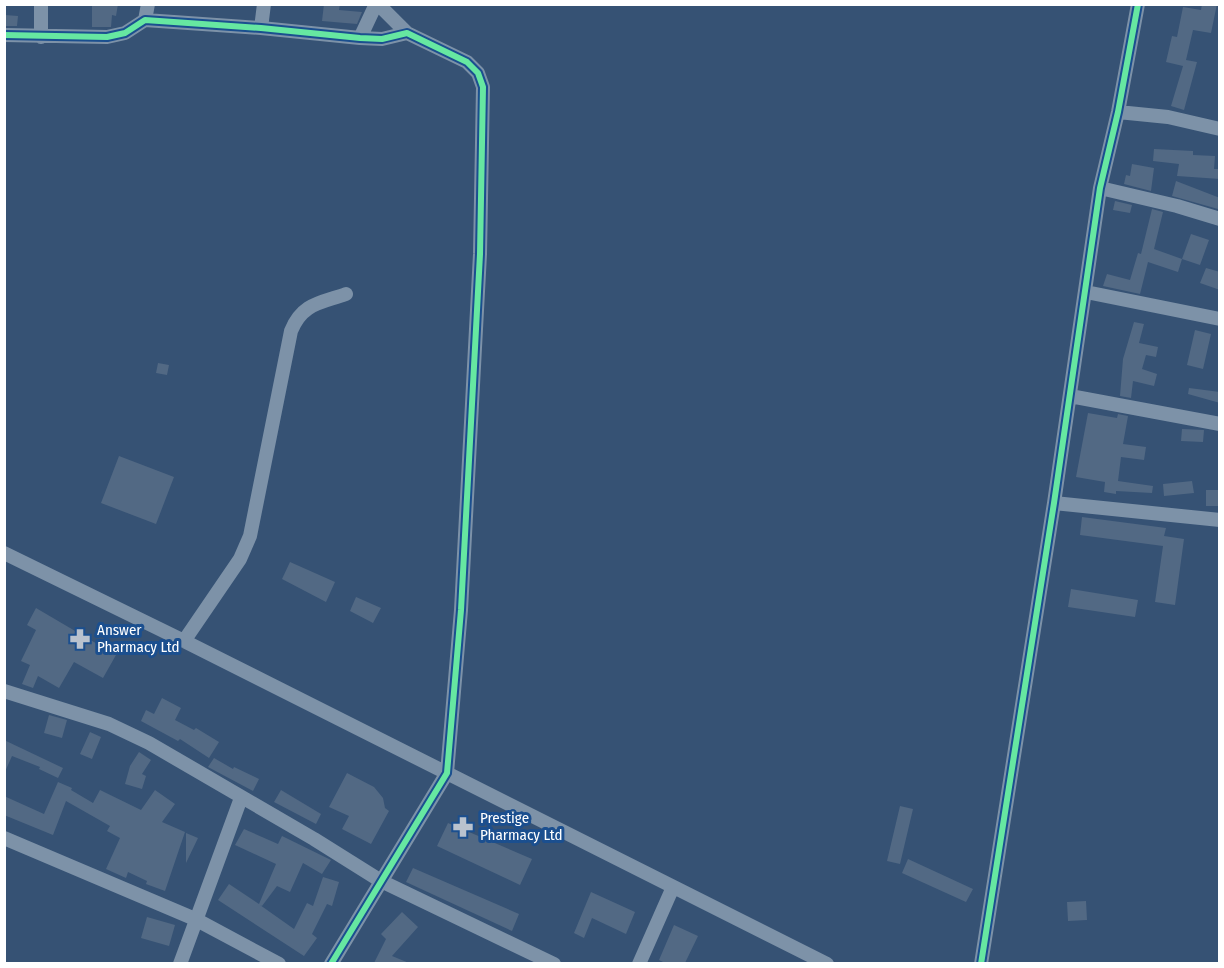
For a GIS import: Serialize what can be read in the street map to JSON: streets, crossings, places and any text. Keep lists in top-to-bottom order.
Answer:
{
  "places": {
    "pharmacy": ["Answer Pharmacy Ltd", "Prestige Pharmacy Ltd"]
  }
}
